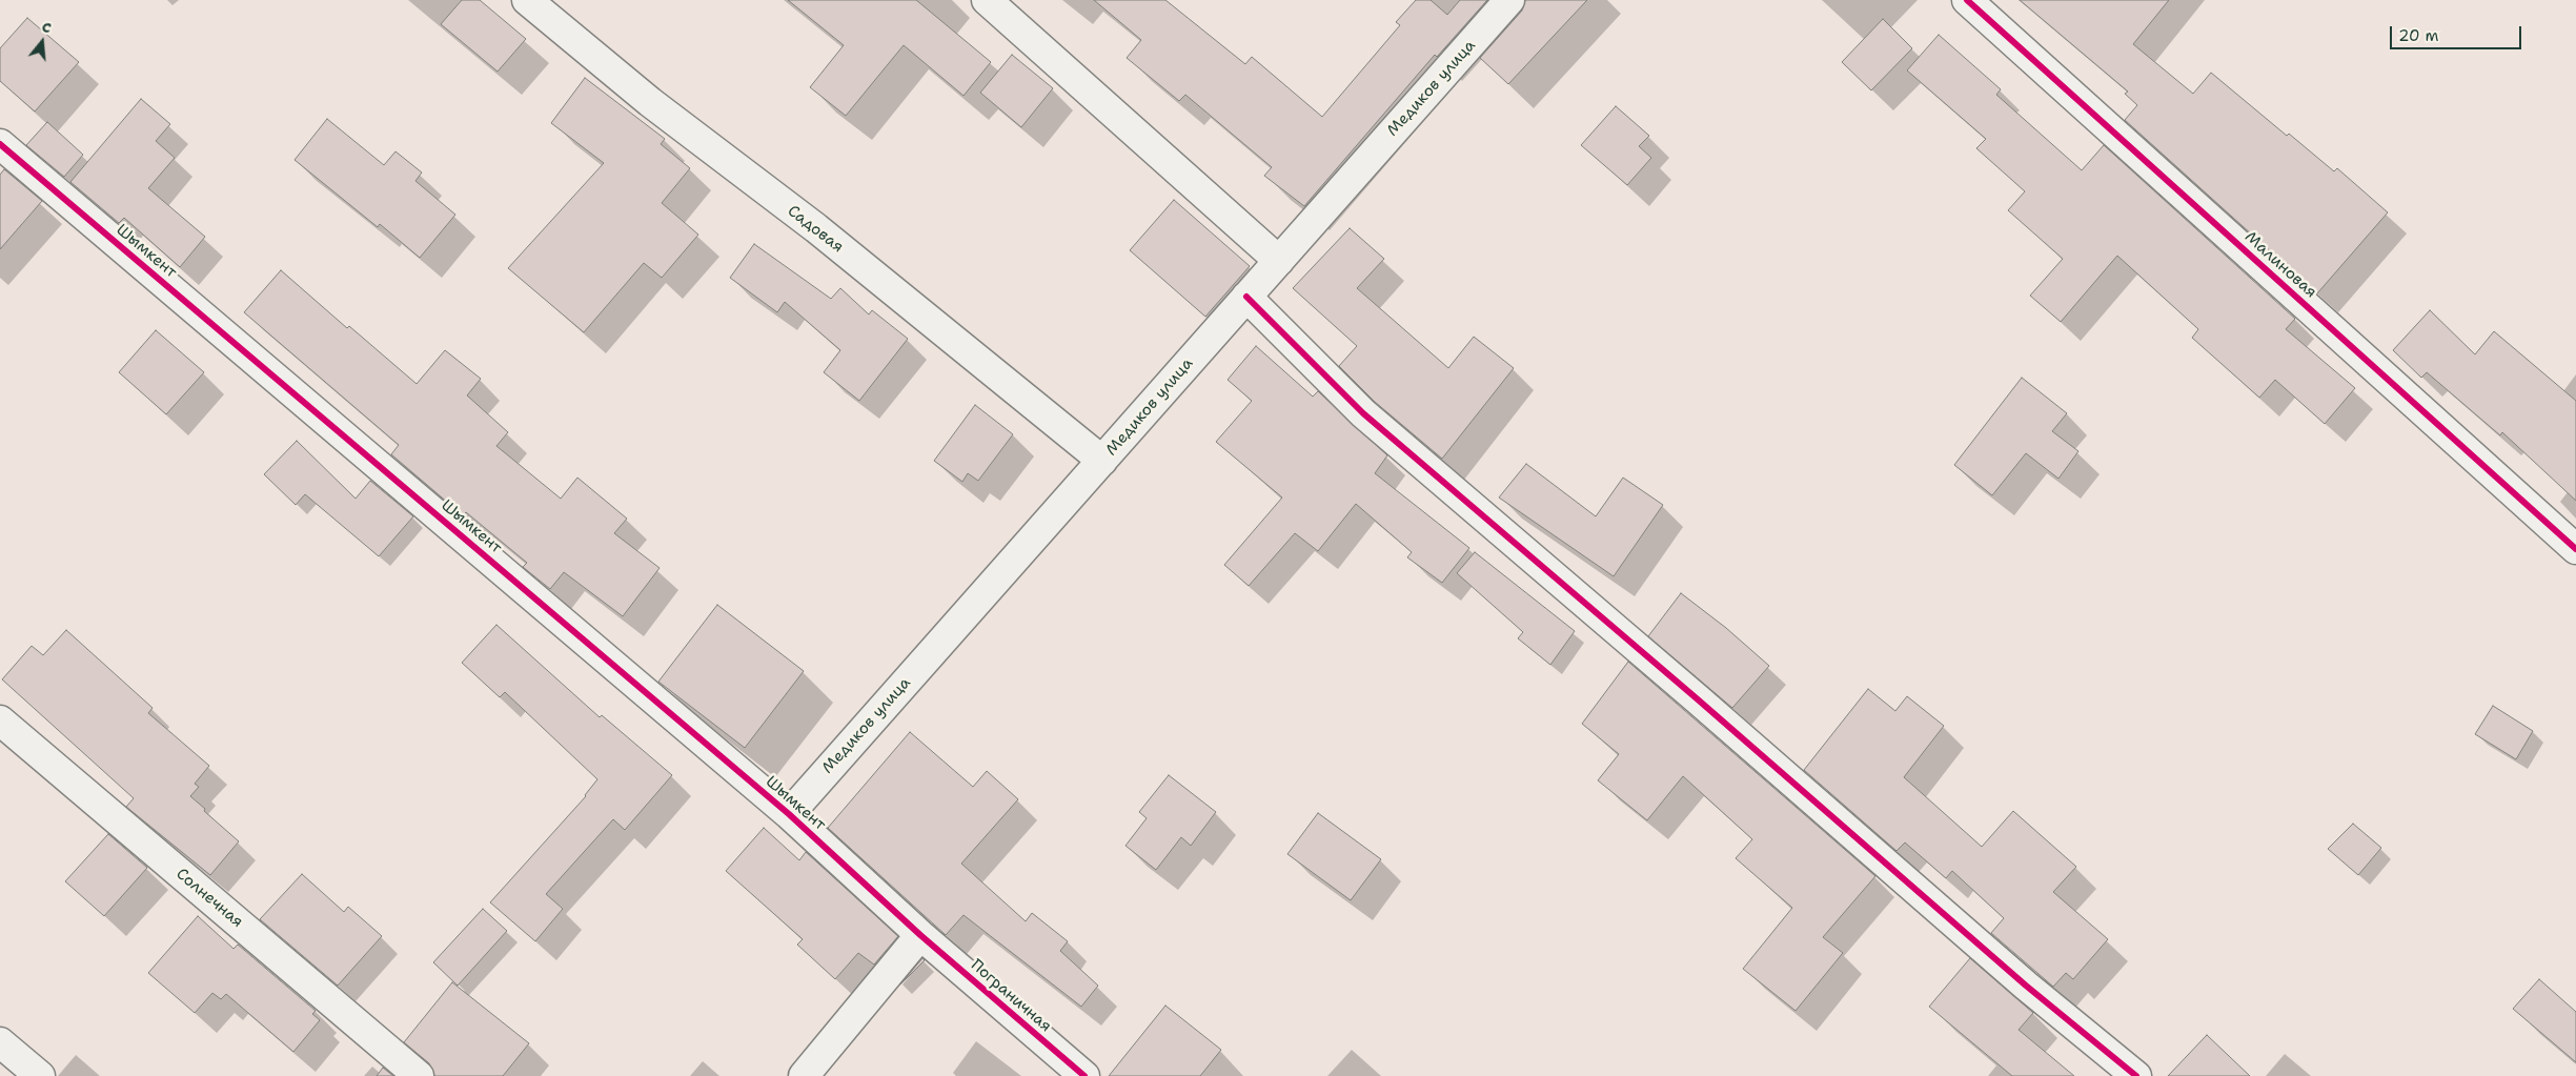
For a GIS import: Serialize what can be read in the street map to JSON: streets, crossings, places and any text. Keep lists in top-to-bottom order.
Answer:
{
  "streets": {
    "street": [
      "Медиков улица",
      "Садовая",
      "Шымкент",
      "Малиновая",
      "Солнечная",
      "Пограничная"
    ]
  },
  "crossings": [
    ["Медиков улица", "Садовая"],
    ["Медиков улица", "Шымкент"],
    ["Шымкент", "Пограничная"]
  ],
  "scale_bar": "20 m",
  "north": "top"
}
